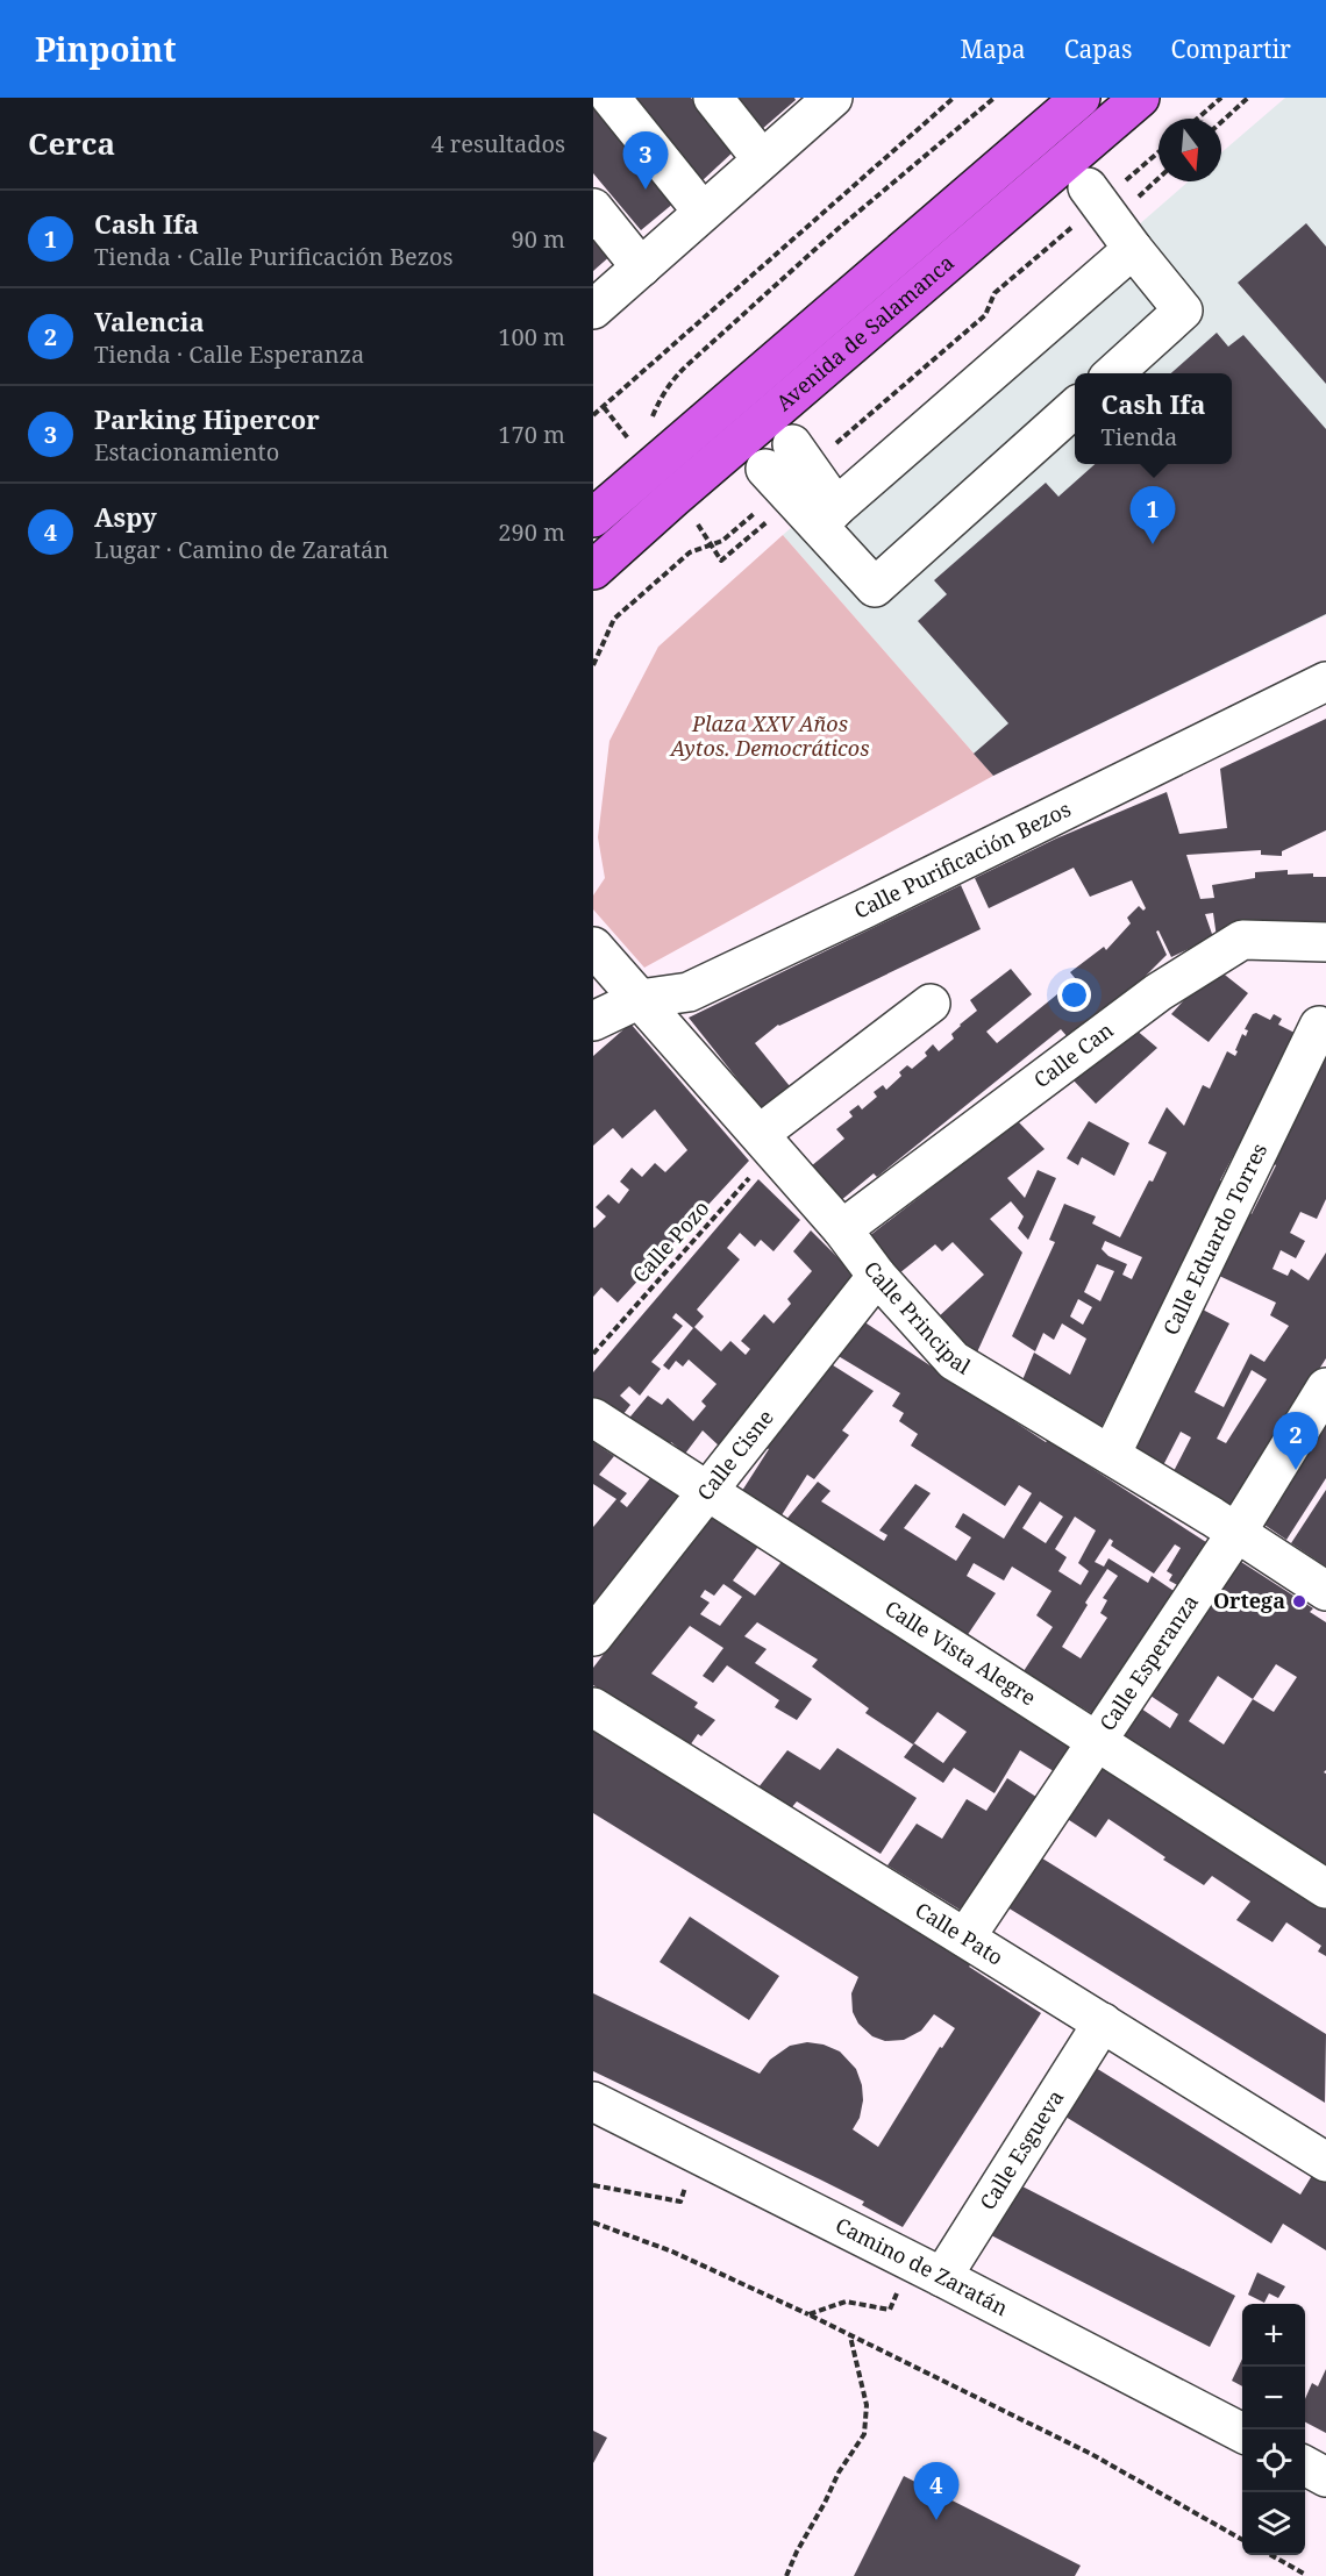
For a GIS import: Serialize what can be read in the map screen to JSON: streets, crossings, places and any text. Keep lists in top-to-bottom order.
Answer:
{
  "streets": {
    "highway": ["Avenida de Salamanca"],
    "street": [
      "Calle Purificación Bezos",
      "Calle Can",
      "Calle Eduardo Torres",
      "Calle Principal",
      "Calle Cisne",
      "Calle Vista Alegre",
      "Calle Esperanza",
      "Calle Pato",
      "Calle Esgueva",
      "Camino de Zaratán"
    ],
    "path": ["Calle Pozo"]
  },
  "crossings": [
    ["Calle Purificación Bezos", "Calle Principal"],
    ["Calle Can", "Calle Principal"],
    ["Calle Eduardo Torres", "Calle Principal"],
    ["Calle Pozo", "Calle Principal"],
    ["Calle Principal", "Calle Cisne"],
    ["Calle Principal", "Calle Esperanza"],
    ["Calle Cisne", "Calle Vista Alegre"],
    ["Calle Vista Alegre", "Calle Esperanza"],
    ["Calle Esperanza", "Calle Pato"],
    ["Calle Pato", "Calle Esgueva"],
    ["Calle Esgueva", "Camino de Zaratán"]
  ],
  "parks": ["Plaza XXV Años Aytos. Democráticos"],
  "places": ["Ortega"],
  "north": "bottom",
  "page": {
    "header": "Pinpoint",
    "nav": ["Mapa", "Capas", "Compartir"],
    "heading": ["Cerca", "4 resultados"],
    "pins": [
      "3",
      "1",
      "2",
      "4"
    ],
    "list": [
      {
        "mark": "1",
        "name": "Cash Ifa",
        "note": "Tienda · Calle Purificación Bezos",
        "value": "90 m"
      },
      {
        "mark": "2",
        "name": "Valencia",
        "note": "Tienda · Calle Esperanza",
        "value": "100 m"
      },
      {
        "mark": "3",
        "name": "Parking Hipercor",
        "note": "Estacionamiento",
        "value": "170 m"
      },
      {
        "mark": "4",
        "name": "Aspy",
        "note": "Lugar · Camino de Zaratán",
        "value": "290 m"
      }
    ],
    "popup": ["Cash Ifa", "Tienda"],
    "map_buttons": ["+", "−"]
  }
}
